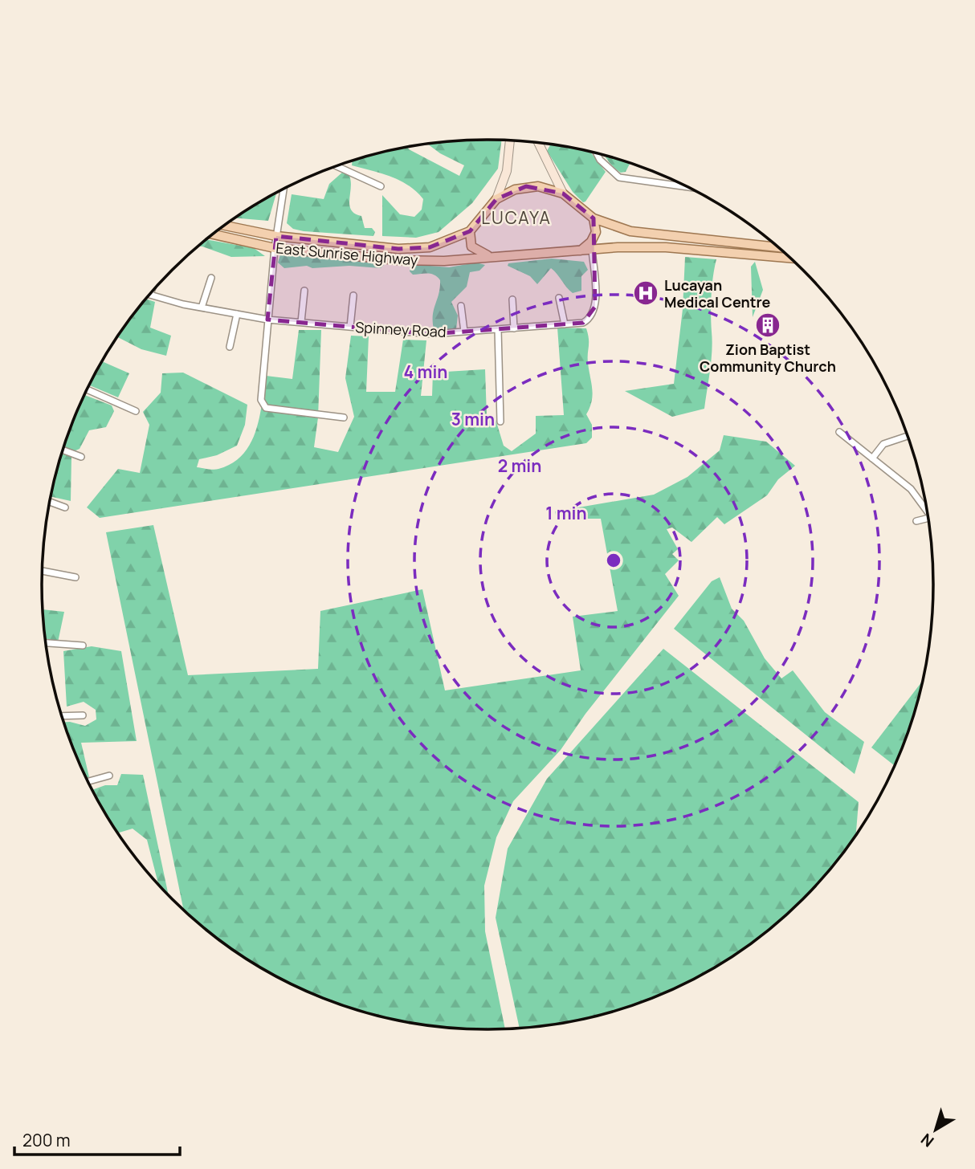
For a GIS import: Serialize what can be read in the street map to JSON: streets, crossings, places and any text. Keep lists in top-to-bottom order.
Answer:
{
  "streets": {
    "main road": ["East Sunrise Highway"],
    "street": ["Spinney Road"]
  },
  "districts": ["LUCAYA"],
  "places": {
    "hospital": ["Lucayan Medical Centre"],
    "building": ["Zion Baptist Community Church"]
  },
  "scale_bar": "200 m",
  "north": "bottom left",
  "rings": [
    "4 min",
    "3 min",
    "2 min",
    "1 min"
  ]
}
